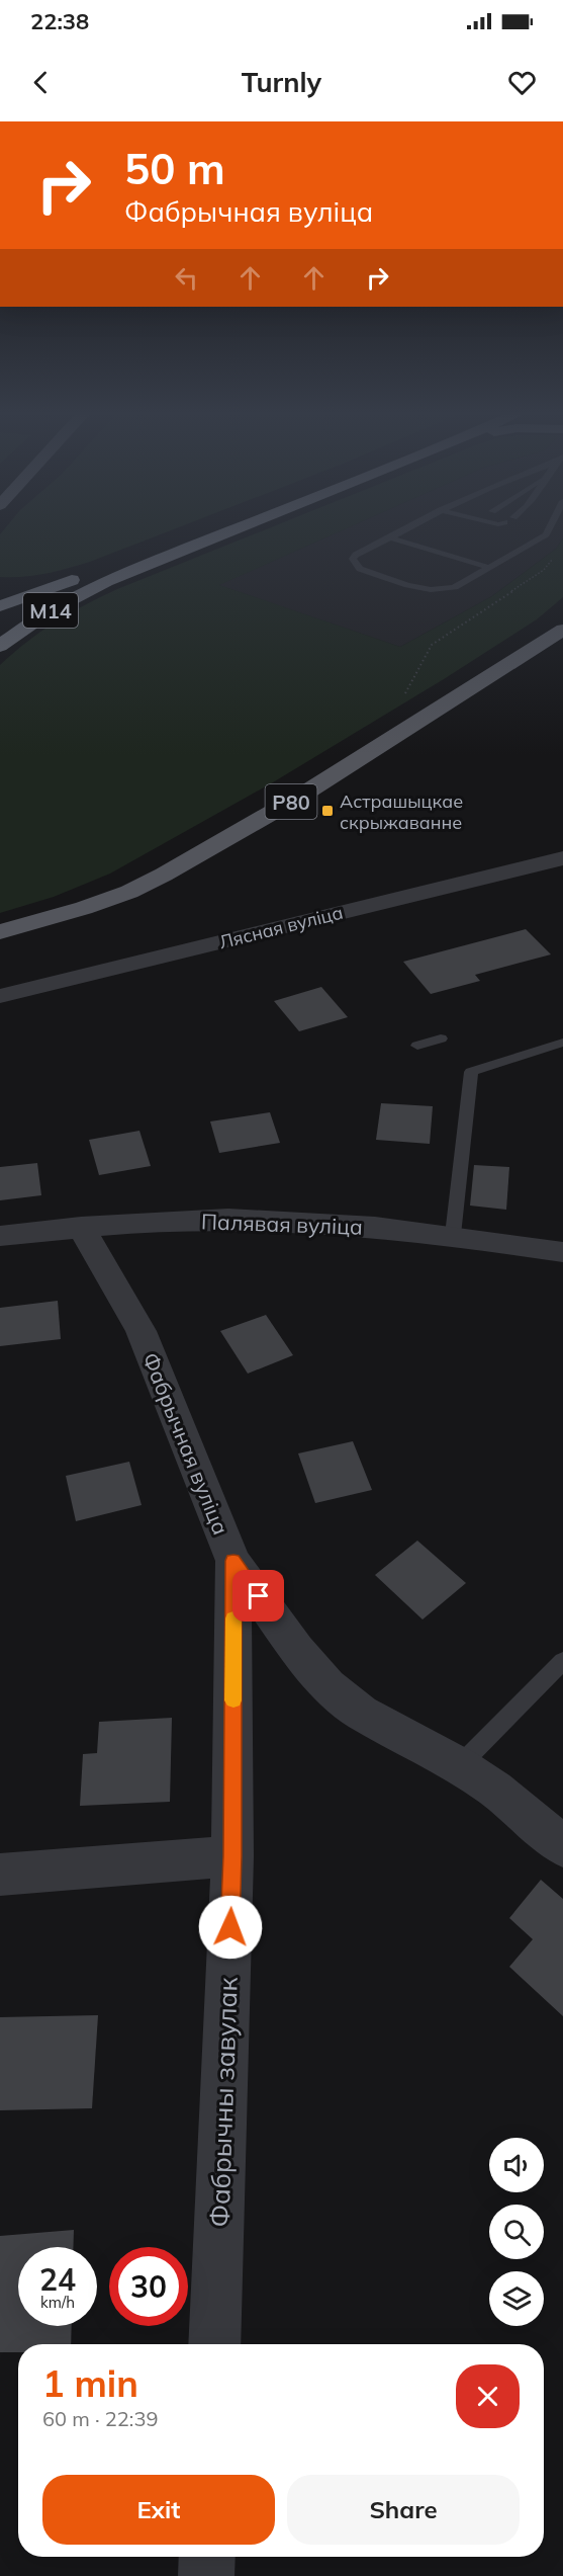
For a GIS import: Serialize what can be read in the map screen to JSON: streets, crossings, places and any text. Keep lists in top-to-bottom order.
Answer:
{
  "streets": {
    "highway": ["М14"],
    "main road": ["Р80"],
    "street": [
      "Лясная вуліца",
      "Палявая вуліца",
      "Фабрычная вуліца",
      "Фабрычны завулак"
    ]
  },
  "crossings": [
    ["Палявая вуліца", "Фабрычная вуліца"],
    ["Фабрычная вуліца", "Фабрычны завулак"]
  ],
  "places": {
    "transit": ["Астрашыцкае скрыжаванне"]
  },
  "page": {
    "status": "22:38",
    "header": "Turnly",
    "turn": ["50 m", "Фабрычная вуліца"],
    "speed": "24 km/h",
    "limit": "30",
    "heading": ["1 min", "60 m · 22:39"],
    "buttons": ["Exit", "Share"]
  }
}
